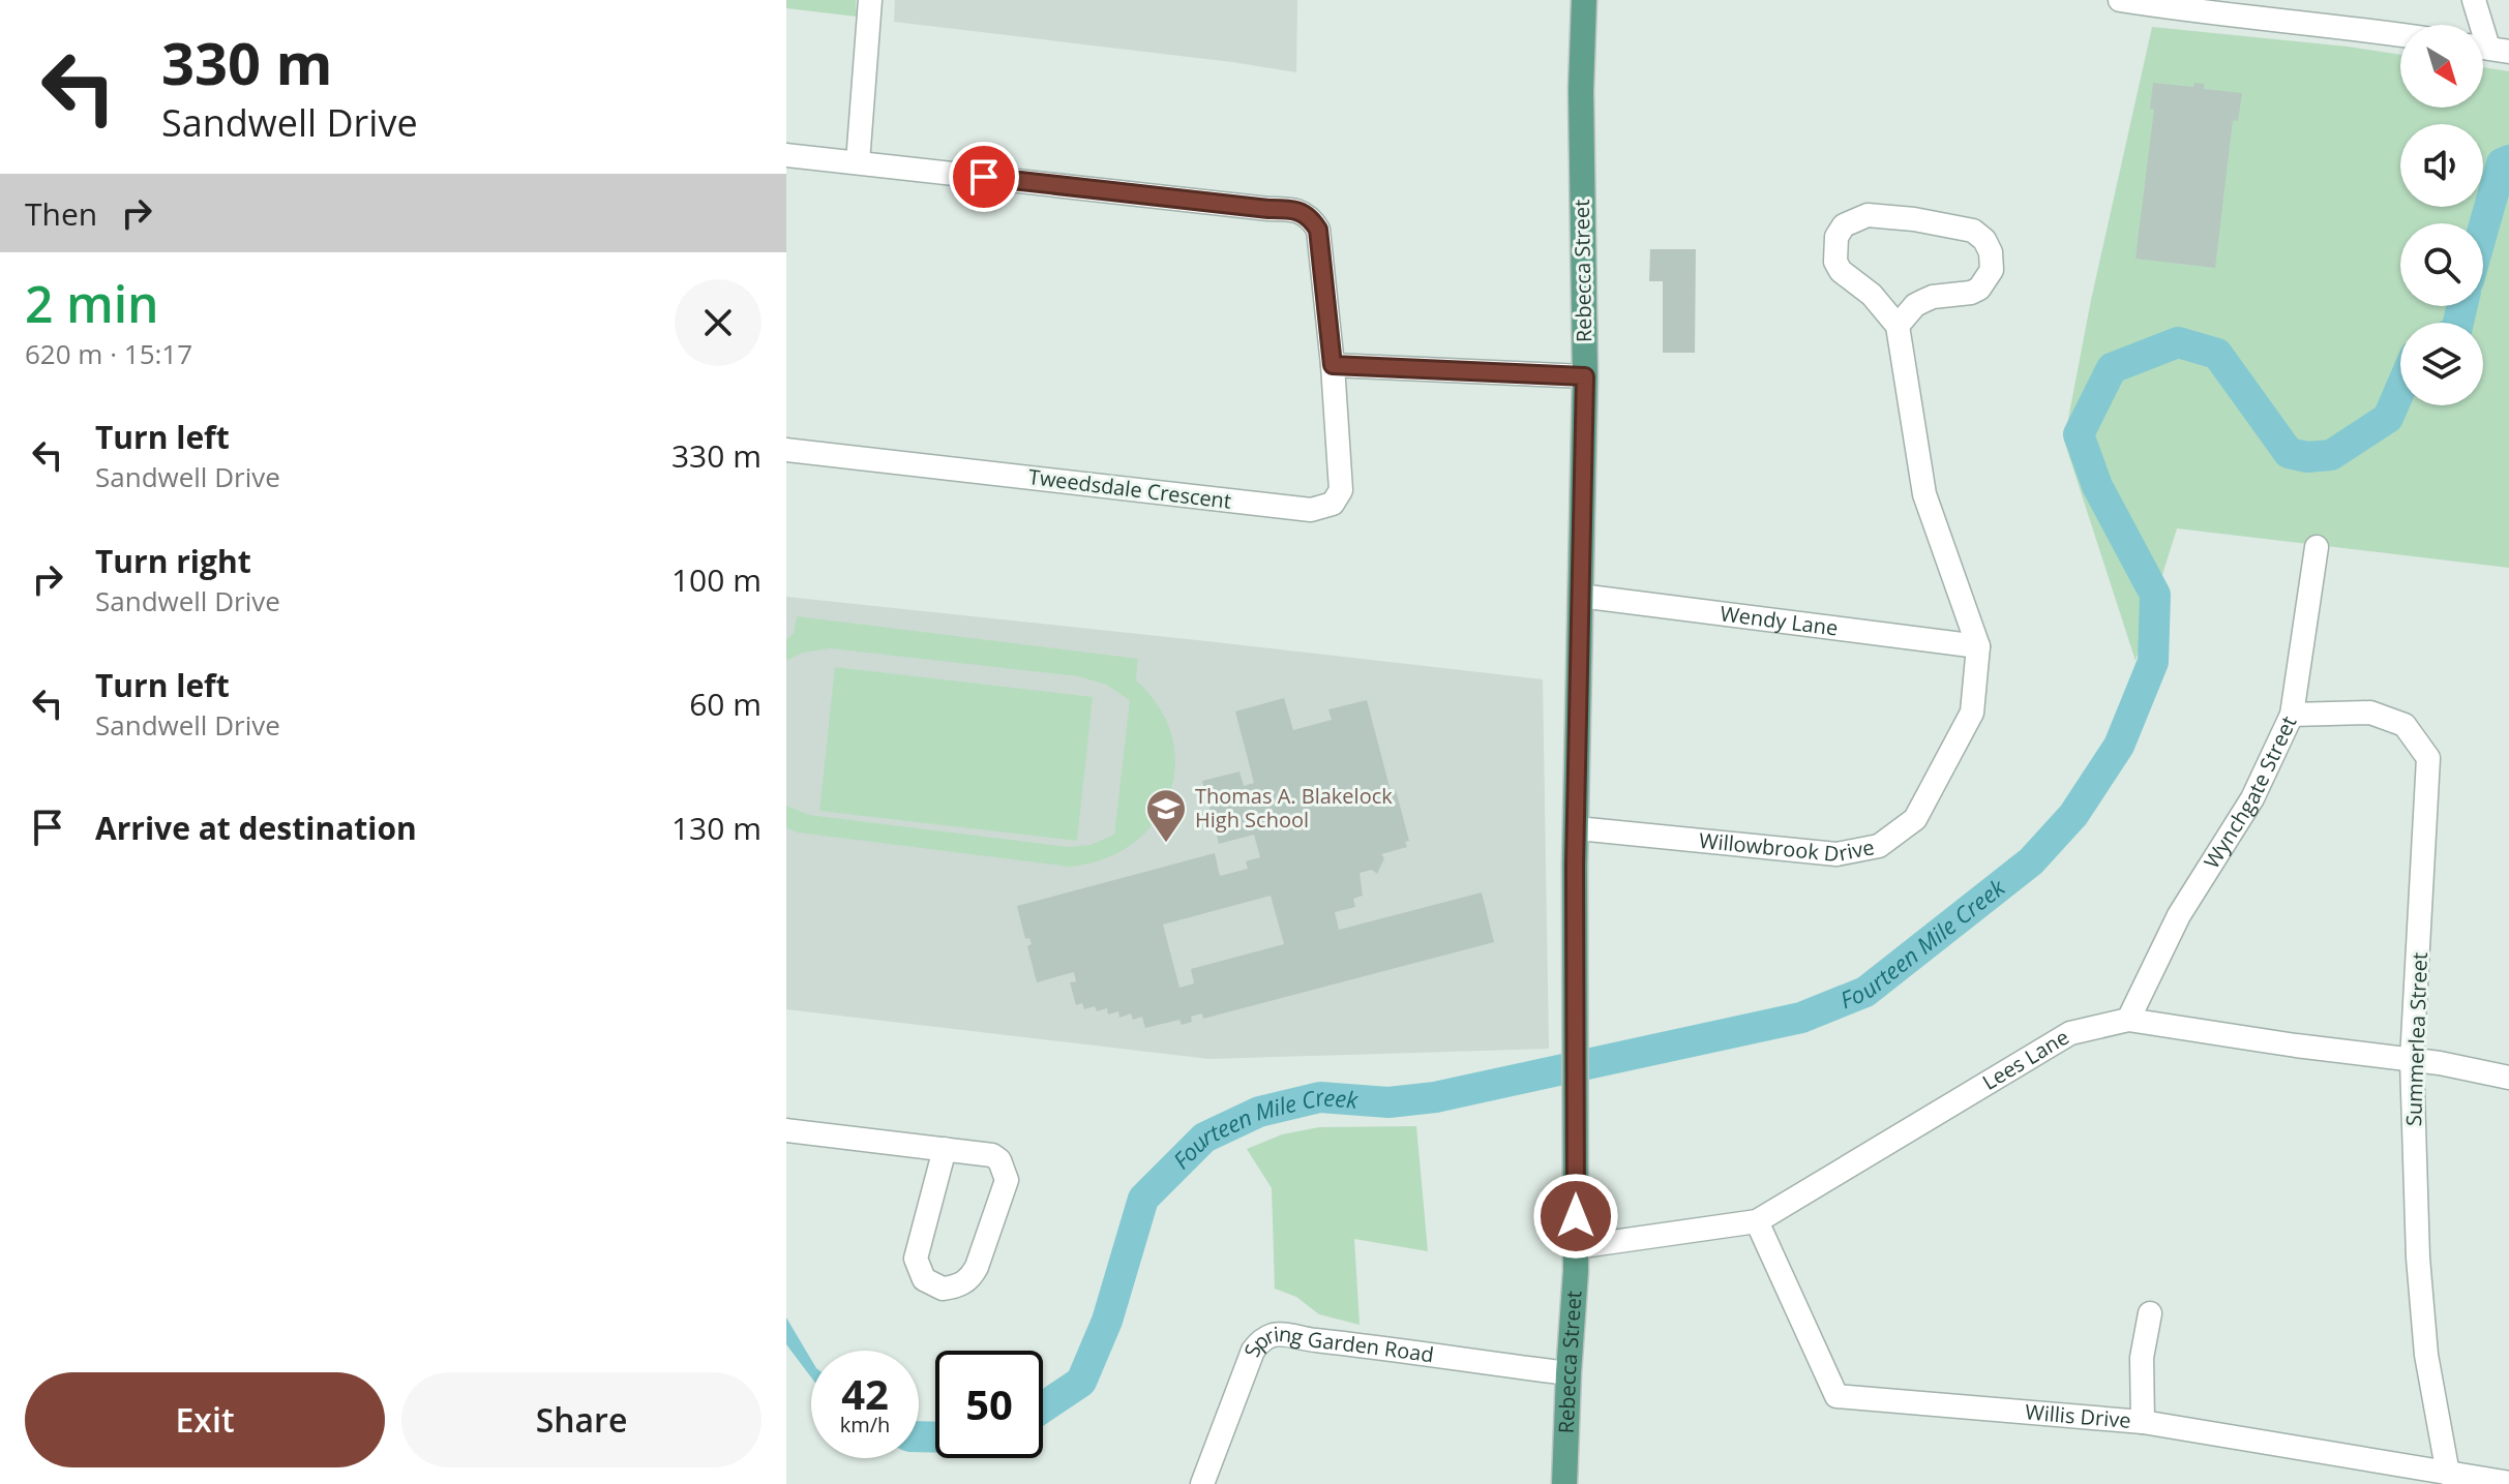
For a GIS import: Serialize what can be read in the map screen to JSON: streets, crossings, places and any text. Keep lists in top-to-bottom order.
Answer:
{
  "streets": {
    "main road": ["Rebecca Street"],
    "street": [
      "Tweedsdale Crescent",
      "Wendy Lane",
      "Wynchgate Street",
      "Willowbrook Drive",
      "Summerlea Street",
      "Lees Lane",
      "Spring Garden Road",
      "Willis Drive"
    ]
  },
  "crossings": [
    ["Rebecca Street", "Wendy Lane"],
    ["Rebecca Street", "Willowbrook Drive"],
    ["Rebecca Street", "Lees Lane"],
    ["Rebecca Street", "Spring Garden Road"],
    ["Wendy Lane", "Willowbrook Drive"],
    ["Wynchgate Street", "Summerlea Street"],
    ["Wynchgate Street", "Lees Lane"],
    ["Summerlea Street", "Lees Lane"],
    ["Summerlea Street", "Willis Drive"],
    ["Lees Lane", "Willis Drive"]
  ],
  "water": ["Fourteen Mile Creek"],
  "places": {
    "school or university": ["Thomas A. Blakelock High School"]
  },
  "north": "bottom right",
  "page": {
    "turn": ["330 m", "Sandwell Drive"],
    "then": "Then",
    "heading": ["2 min", "620 m · 15:17"],
    "list": [
      {
        "name": "Turn left",
        "note": "Sandwell Drive",
        "value": "330 m"
      },
      {
        "name": "Turn right",
        "note": "Sandwell Drive",
        "value": "100 m"
      },
      {
        "name": "Turn left",
        "note": "Sandwell Drive",
        "value": "60 m"
      },
      {
        "name": "Arrive at destination",
        "value": "130 m"
      }
    ],
    "speed": "42 km/h",
    "limit": "50",
    "buttons": ["Exit", "Share"]
  }
}
